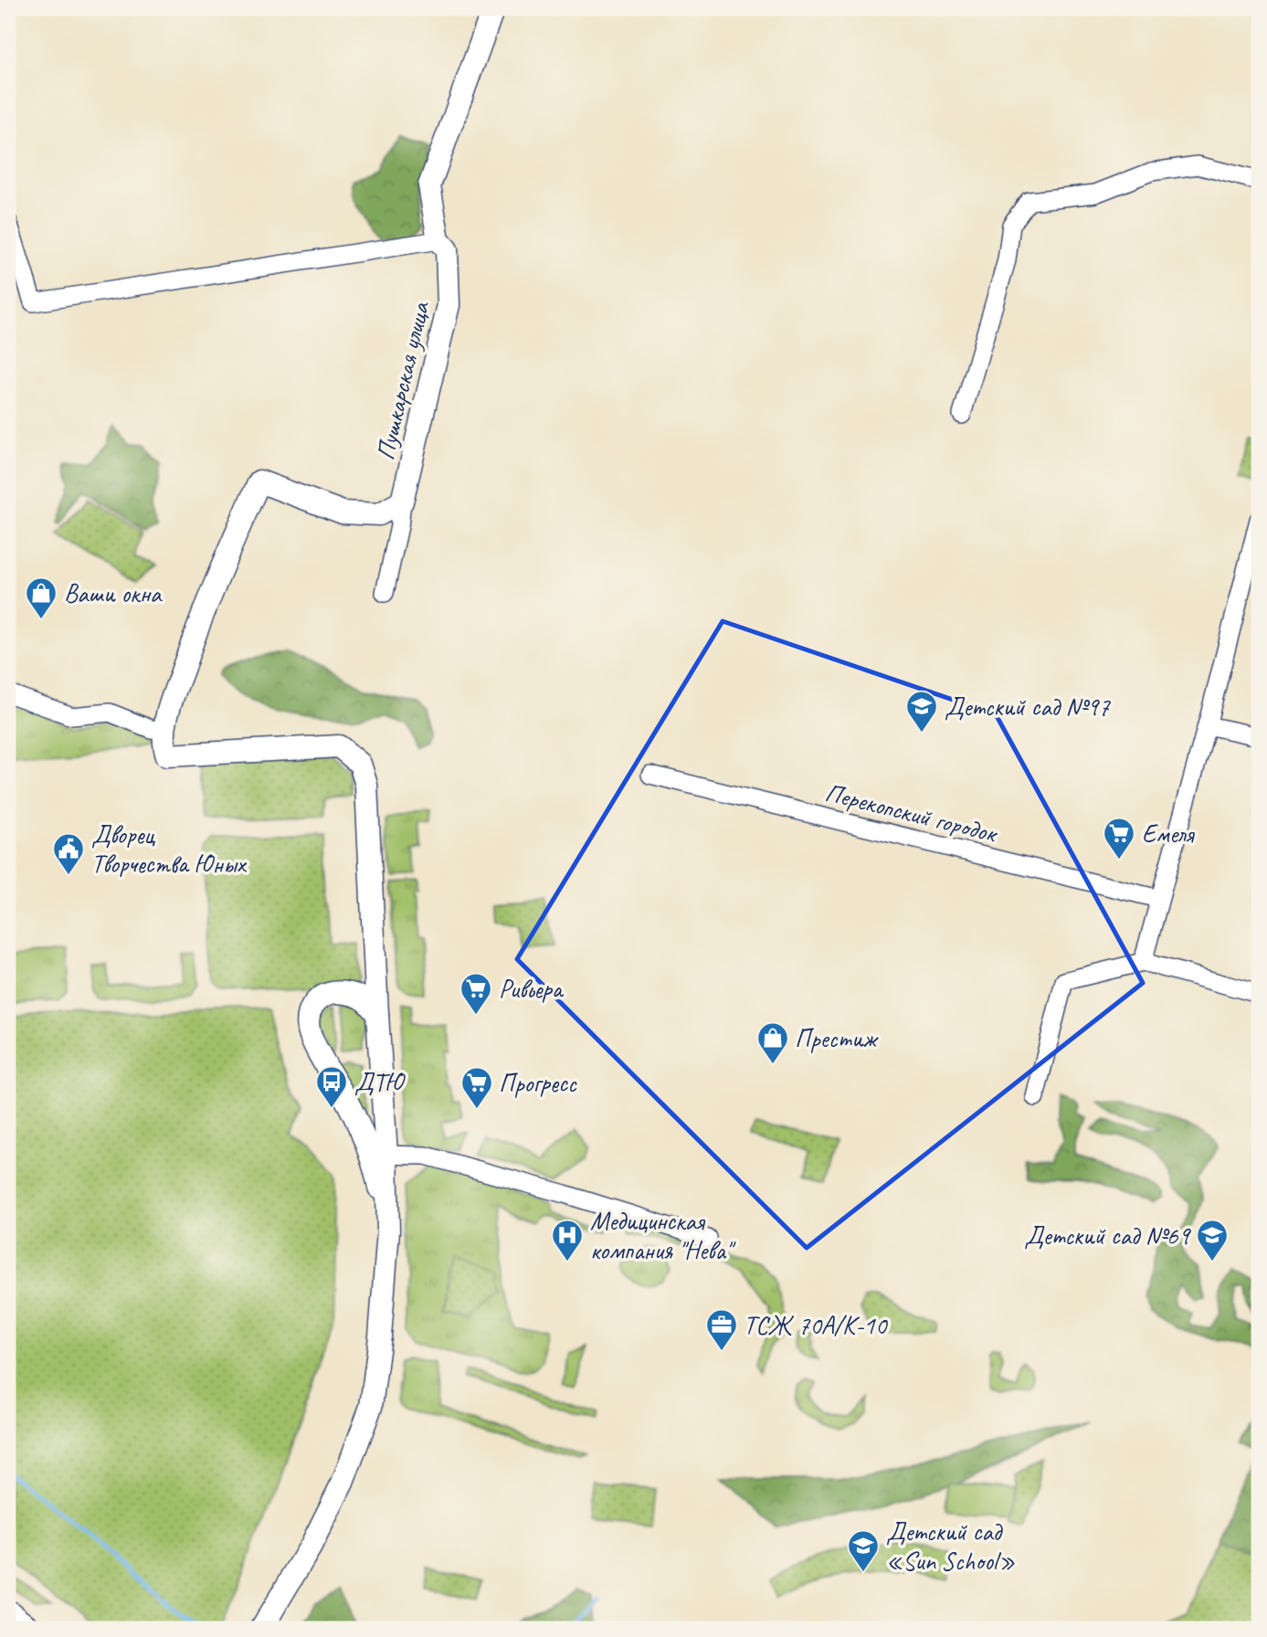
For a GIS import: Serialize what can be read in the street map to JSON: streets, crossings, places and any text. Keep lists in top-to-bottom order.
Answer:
{
  "streets": {
    "street": ["Пушкарская улица", "Перекопский городок"]
  },
  "places": {
    "shop": ["Ваши окна", "Престиж"],
    "school or university": ["Детский сад №97", "Детский сад №69", "Детский сад «Sun School»"],
    "supermarket": ["Емеля", "Ривьера", "Прогресс"],
    "public building": ["Дворец Творчества Юных"],
    "bus stop": ["ДТЮ"],
    "hospital": ["Медицинская компания \"Нева\""],
    "office": ["ТСЖ 70А/К-10"]
  }
}
